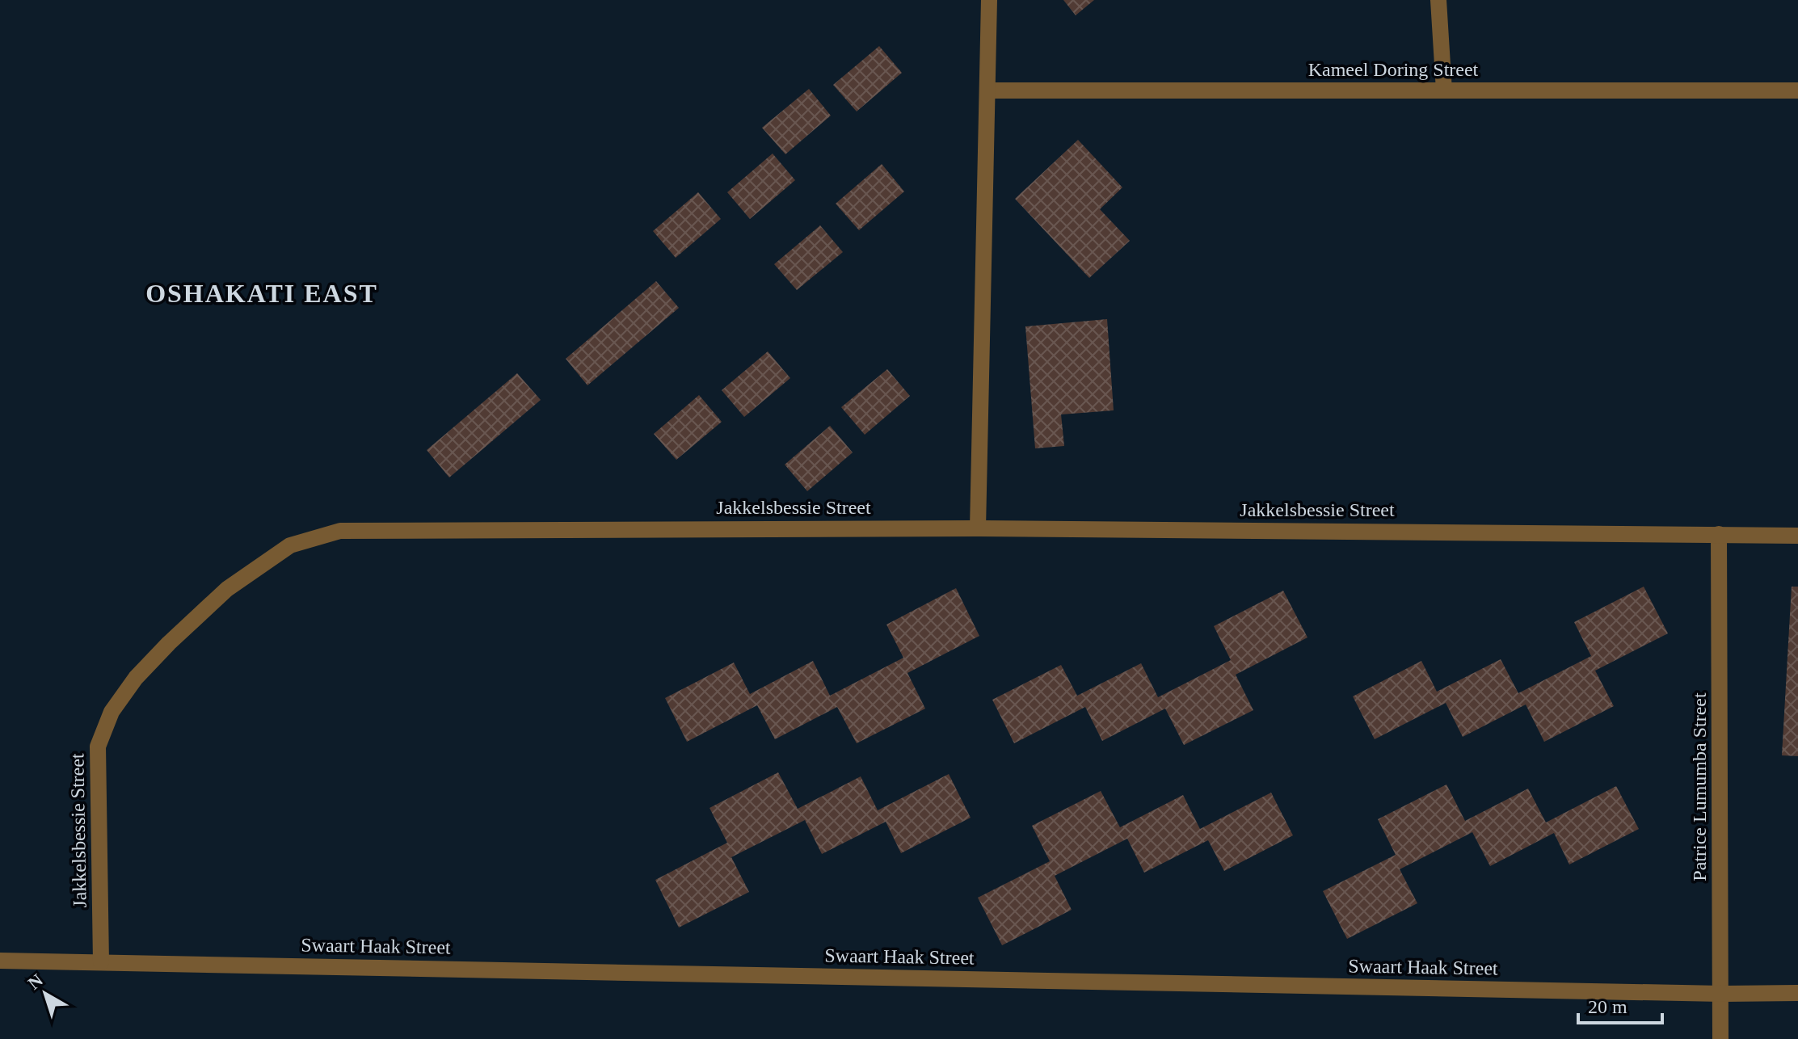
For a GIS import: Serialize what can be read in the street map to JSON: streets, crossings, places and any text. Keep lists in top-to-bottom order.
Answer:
{
  "streets": {
    "street": [
      "Kameel Doring Street",
      "Jakkelsbessie Street",
      "Patrice Lumumba Street",
      "Swaart Haak Street"
    ]
  },
  "crossings": [
    ["Jakkelsbessie Street", "Patrice Lumumba Street"],
    ["Jakkelsbessie Street", "Swaart Haak Street"],
    ["Patrice Lumumba Street", "Swaart Haak Street"]
  ],
  "districts": ["OSHAKATI EAST"],
  "scale_bar": "20 m",
  "north": "top left"
}
